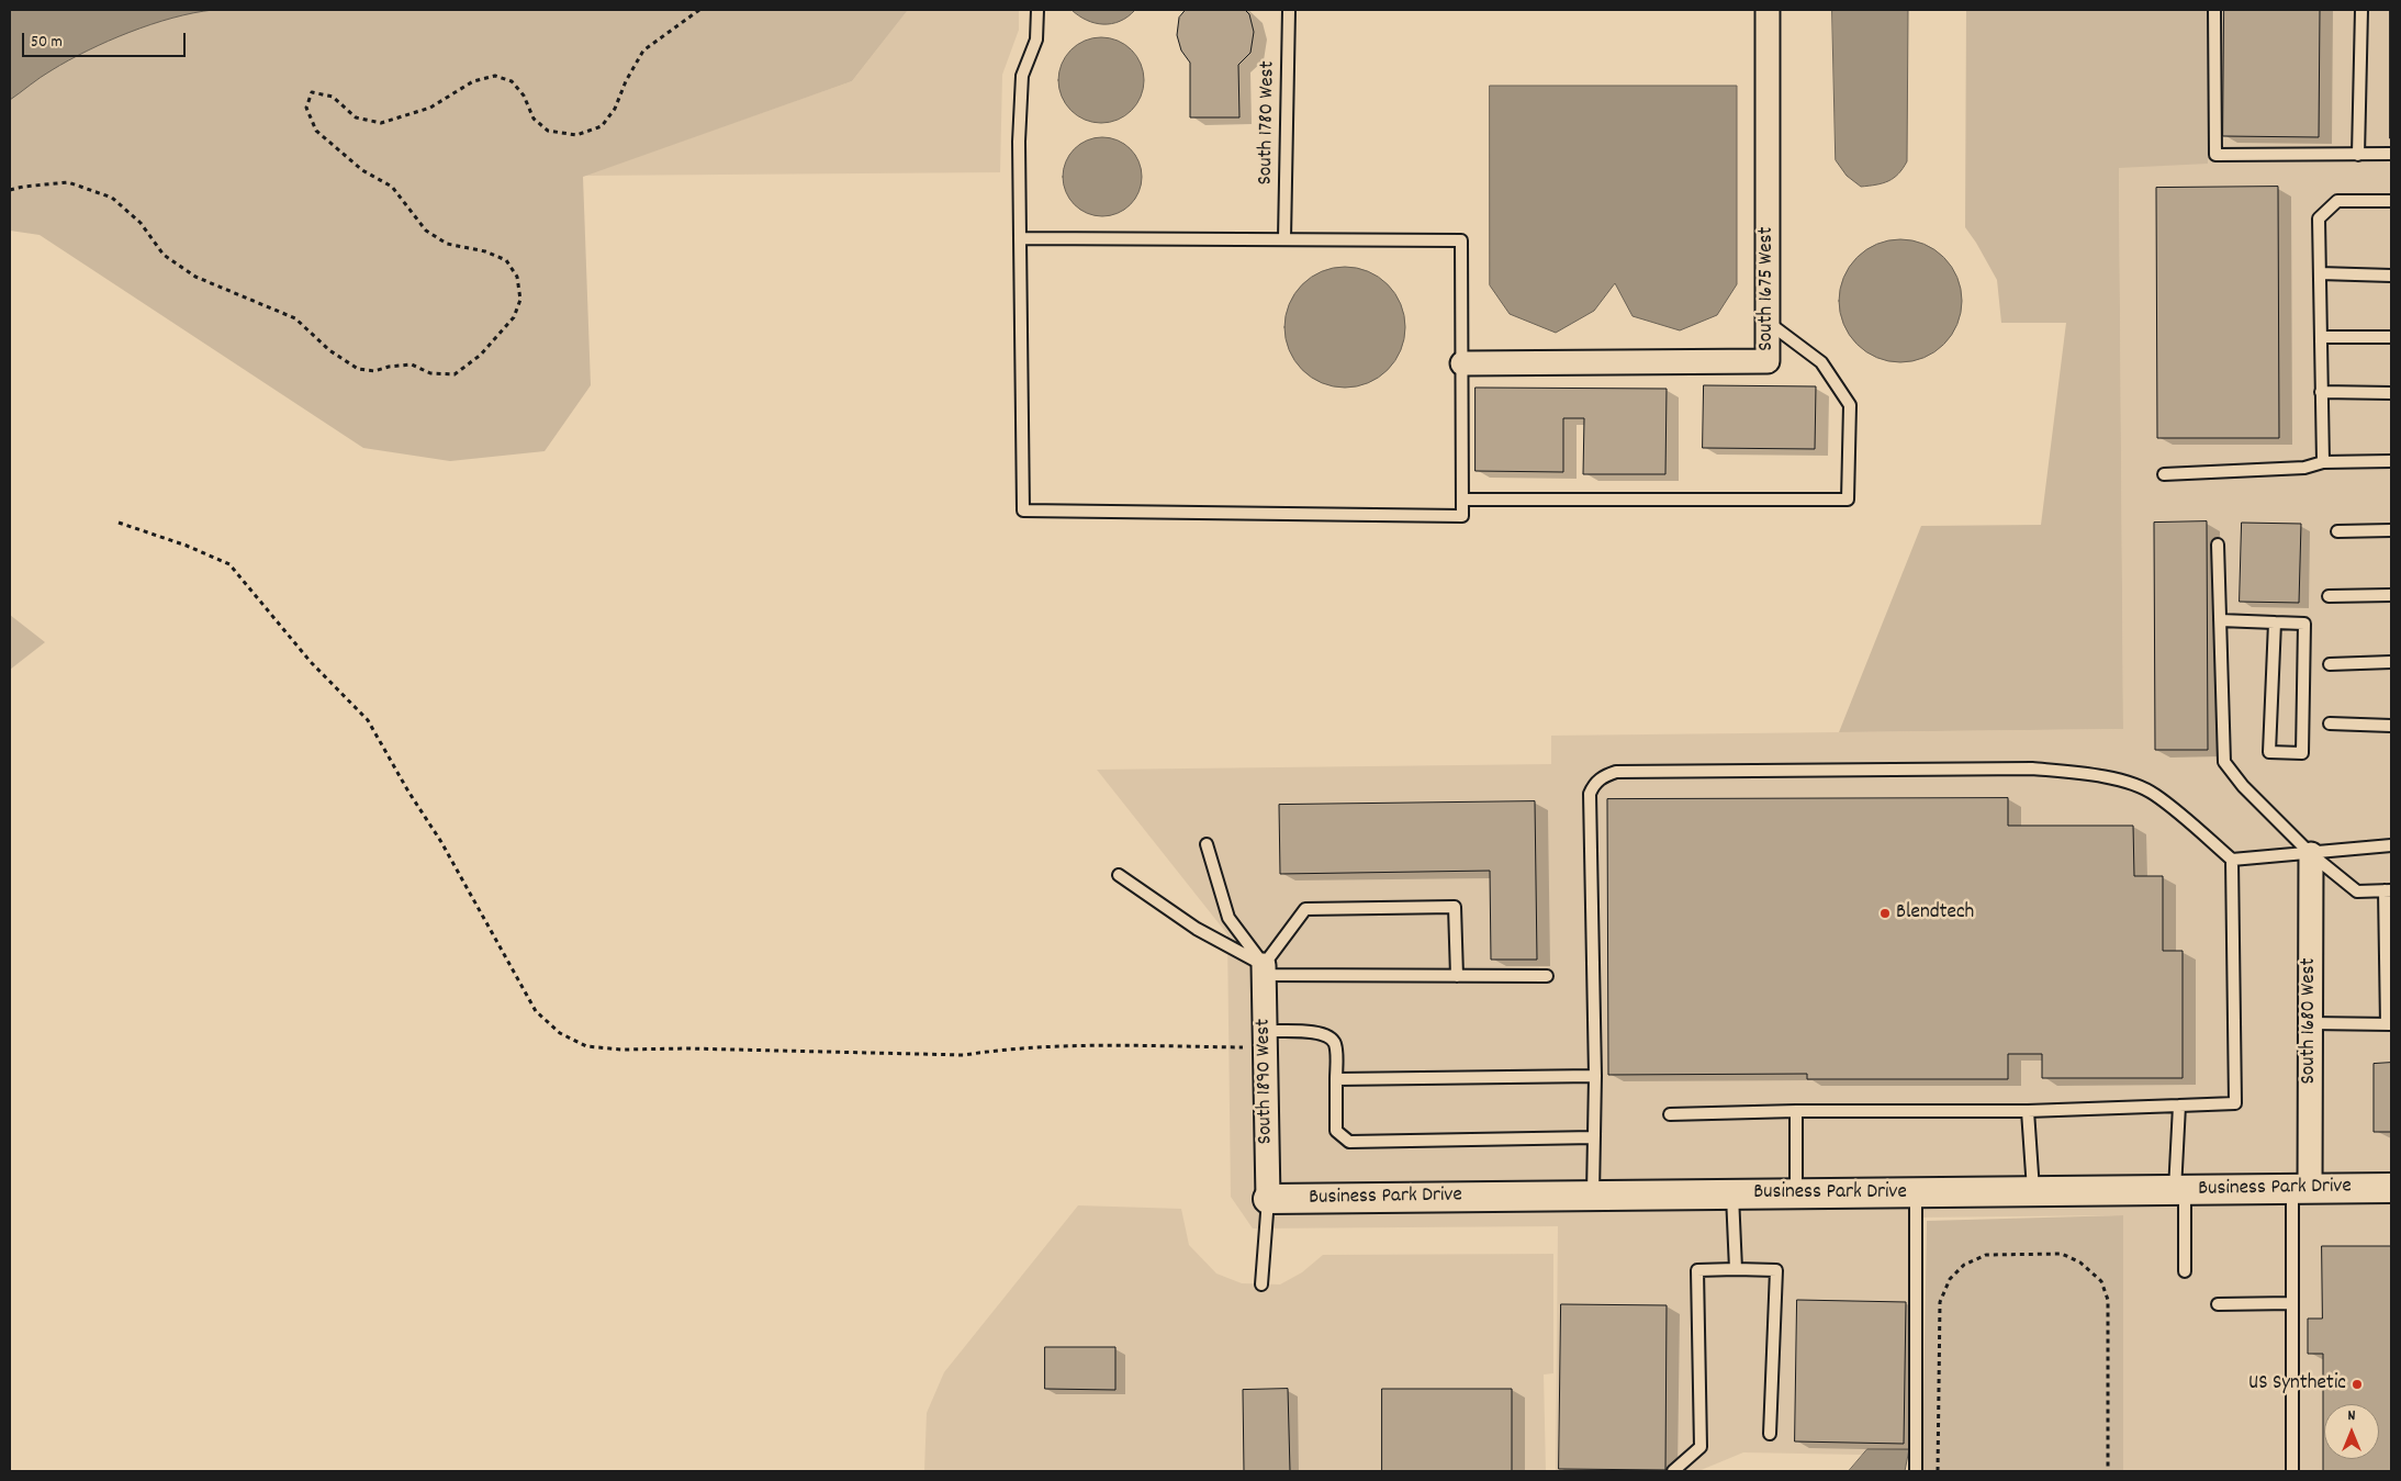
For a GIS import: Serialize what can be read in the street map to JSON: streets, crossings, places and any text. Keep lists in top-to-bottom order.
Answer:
{
  "streets": {
    "street": [
      "South 1675 West",
      "South 1680 West",
      "South 1890 West",
      "Business Park Drive"
    ],
    "lane": ["South 1780 West"]
  },
  "crossings": [
    ["South 1680 West", "Business Park Drive"],
    ["South 1890 West", "Business Park Drive"]
  ],
  "places": ["Blendtech", "US Synthetic"],
  "scale_bar": "50 m",
  "north": "top"
}
